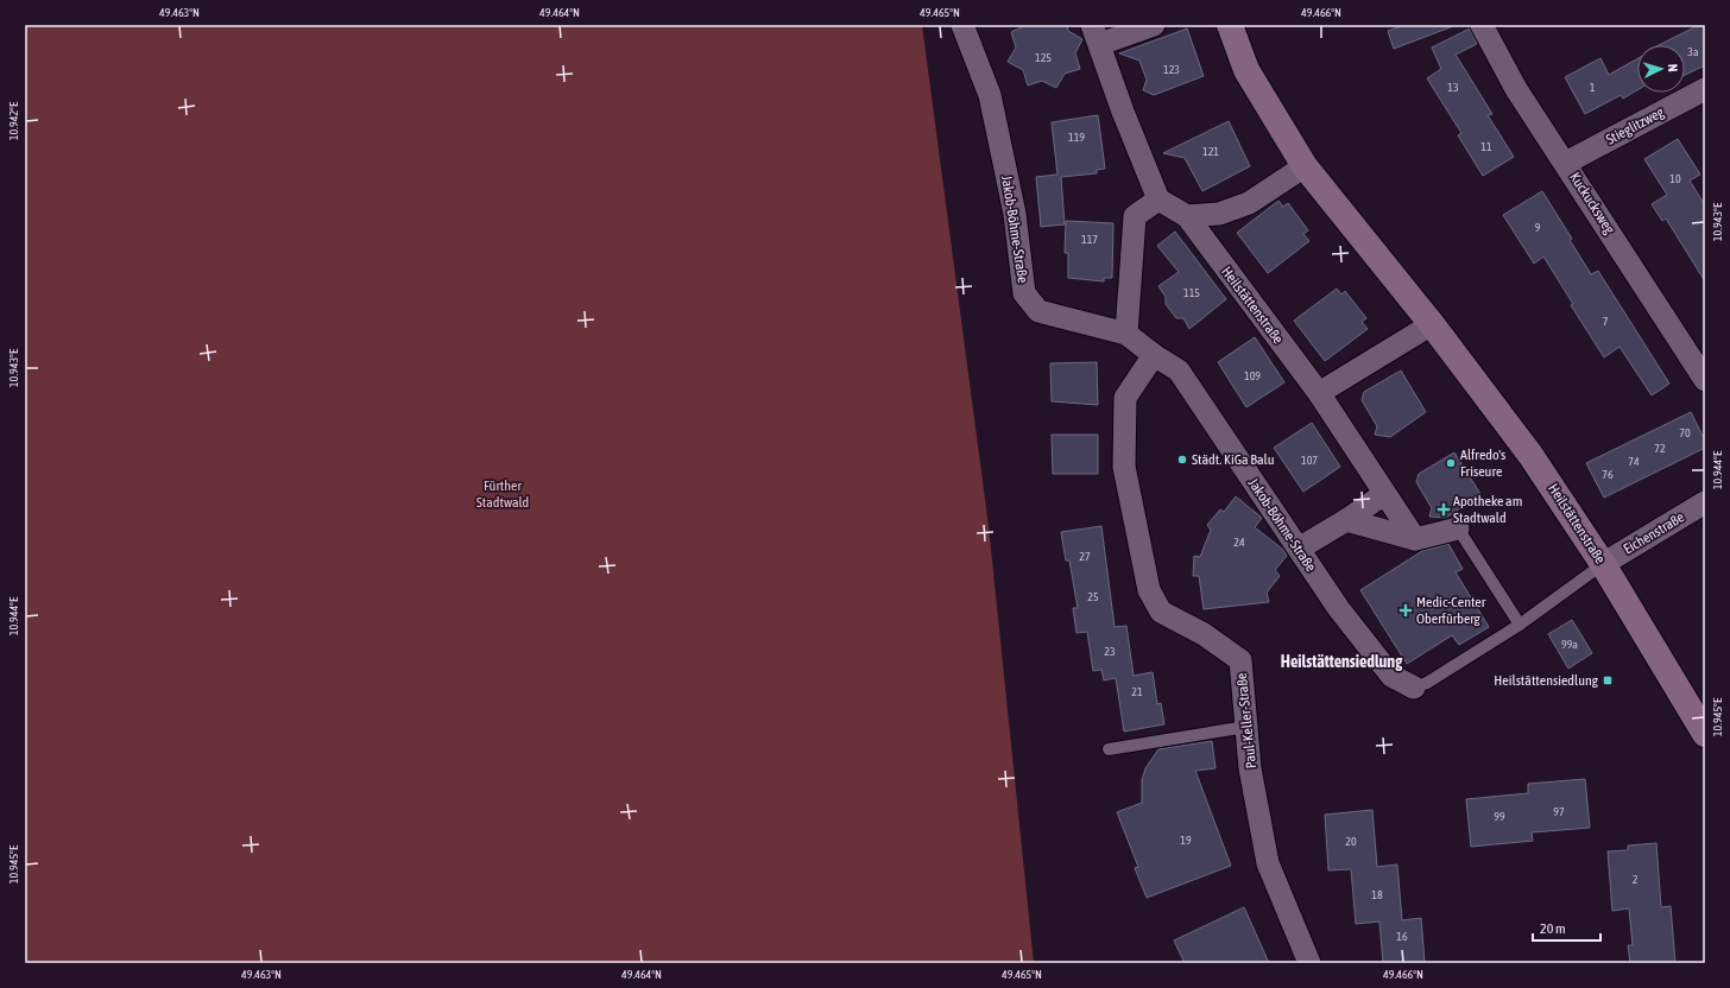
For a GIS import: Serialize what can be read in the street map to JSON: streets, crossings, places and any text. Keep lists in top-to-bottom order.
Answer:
{
  "streets": {
    "street": [
      "Stieglitzweg",
      "Kuckucksweg",
      "Jakob-Böhme-Straße",
      "Heilstättenstraße",
      "Eichenstraße",
      "Paul-Keller-Straße"
    ]
  },
  "crossings": [
    ["Stieglitzweg", "Kuckucksweg"],
    ["Jakob-Böhme-Straße", "Paul-Keller-Straße"],
    ["Heilstättenstraße", "Eichenstraße"]
  ],
  "districts": ["Heilstättensiedlung"],
  "parks": ["Fürther Stadtwald"],
  "places": {
    "other": ["Städt. KiGa Balu", "Alfredo's Friseure"],
    "health": ["Apotheke am Stadtwald", "Medic-Center Oberfürberg"],
    "transit": ["Heilstättensiedlung"]
  },
  "house_numbers": [
    "3a",
    "125",
    "123",
    "13",
    "1",
    "119",
    "11",
    "121",
    "10",
    "9",
    "117",
    "115",
    "7",
    "109",
    "70",
    "72",
    "107",
    "74",
    "76",
    "24",
    "27",
    "25",
    "99a",
    "23",
    "21",
    "97",
    "99",
    "19",
    "20",
    "2",
    "18",
    "16"
  ],
  "scale_bar": "20 m",
  "north": "right",
  "coordinates": [
    "49.463°N",
    "49.464°N",
    "49.465°N",
    "49.466°N",
    "10.942°E",
    "10.943°E",
    "10.944°E",
    "10.945°E"
  ]
}
